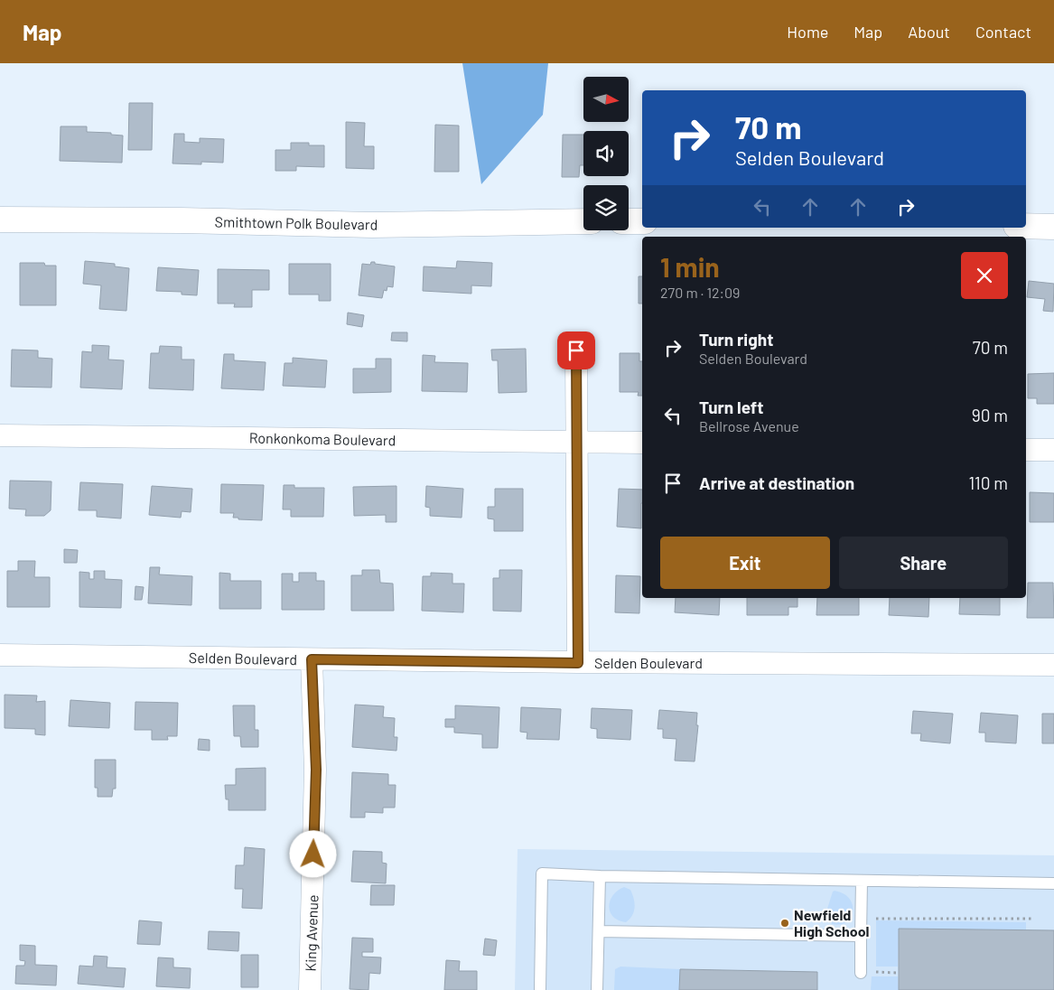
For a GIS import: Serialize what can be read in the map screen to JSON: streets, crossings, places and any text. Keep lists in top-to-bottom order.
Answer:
{
  "streets": {
    "street": [
      "Smithtown Polk Boulevard",
      "Ronkonkoma Boulevard",
      "Selden Boulevard",
      "King Avenue"
    ]
  },
  "crossings": [
    ["Selden Boulevard", "King Avenue"]
  ],
  "places": ["Newfield High School"],
  "north": "right",
  "page": {
    "header": "Map",
    "nav": [
      "Home",
      "Map",
      "About",
      "Contact"
    ],
    "turn": ["70 m", "Selden Boulevard"],
    "heading": ["1 min", "270 m · 12:09"],
    "list": [
      {
        "name": "Turn right",
        "note": "Selden Boulevard",
        "value": "70 m"
      },
      {
        "name": "Turn left",
        "note": "Bellrose Avenue",
        "value": "90 m"
      },
      {
        "name": "Arrive at destination",
        "value": "110 m"
      }
    ],
    "buttons": ["Exit", "Share"]
  }
}
